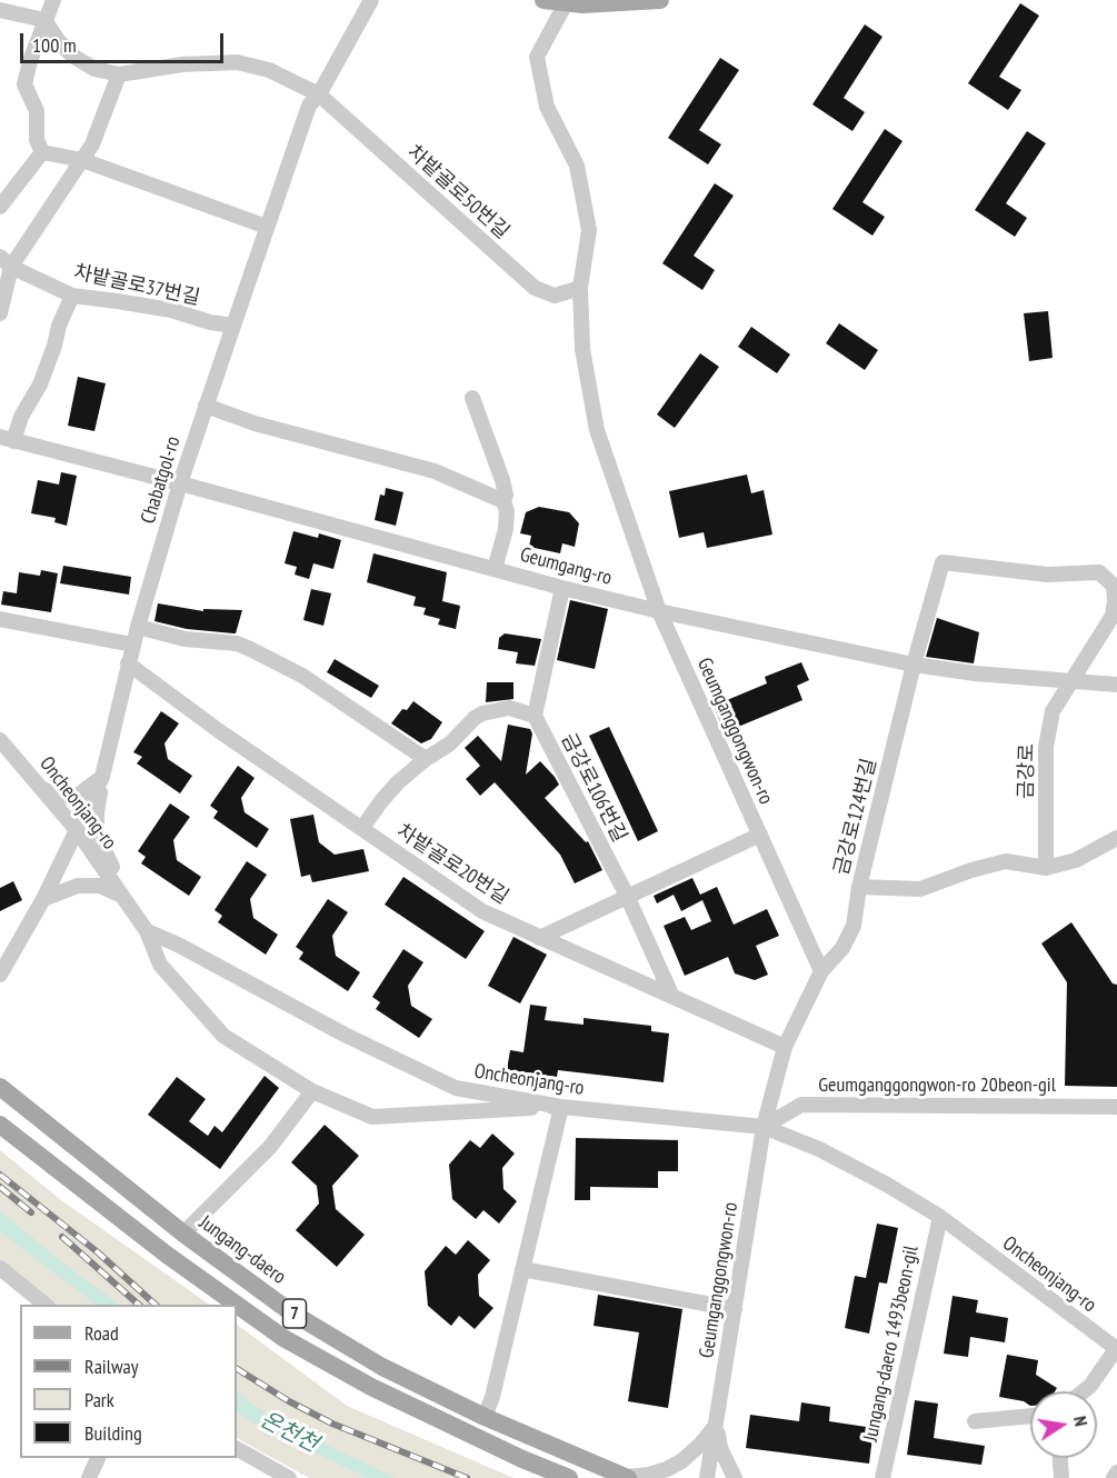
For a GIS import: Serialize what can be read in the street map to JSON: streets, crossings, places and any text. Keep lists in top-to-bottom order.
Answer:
{
  "streets": {
    "main road": ["Jungang-daero", "7"],
    "street": [
      "차밭골로50번길",
      "차밭골로37번길",
      "Chabatgol-ro",
      "Geumgang-ro",
      "Geumganggongwon-ro",
      "금강로",
      "금강로106번길",
      "Oncheonjang-ro",
      "금강로124번길",
      "차밭골로20번길",
      "Geumganggongwon-ro 20beon-gil",
      "Jungang-daero 1493beon-gil"
    ]
  },
  "crossings": [
    ["차밭골로50번길", "Chabatgol-ro"],
    ["차밭골로50번길", "Geumganggongwon-ro"],
    ["차밭골로37번길", "Chabatgol-ro"],
    ["차밭골로37번길", "Geumgang-ro"],
    ["Chabatgol-ro", "Geumgang-ro"],
    ["Chabatgol-ro", "Oncheonjang-ro"],
    ["Chabatgol-ro", "차밭골로20번길"],
    ["Geumgang-ro", "Geumganggongwon-ro"],
    ["Geumgang-ro", "금강로"],
    ["Geumgang-ro", "금강로124번길"],
    ["Geumganggongwon-ro", "Oncheonjang-ro"],
    ["Geumganggongwon-ro", "금강로124번길"],
    ["Geumganggongwon-ro", "차밭골로20번길"],
    ["Geumganggongwon-ro", "Geumganggongwon-ro 20beon-gil"],
    ["금강로", "금강로124번길"],
    ["금강로106번길", "차밭골로20번길"],
    ["Oncheonjang-ro", "Geumganggongwon-ro 20beon-gil"],
    ["Oncheonjang-ro", "Jungang-daero 1493beon-gil"]
  ],
  "water": ["온천천"],
  "legend": [
    "Road",
    "Railway",
    "Park",
    "Building"
  ],
  "scale_bar": "100 m",
  "north": "right"
}
